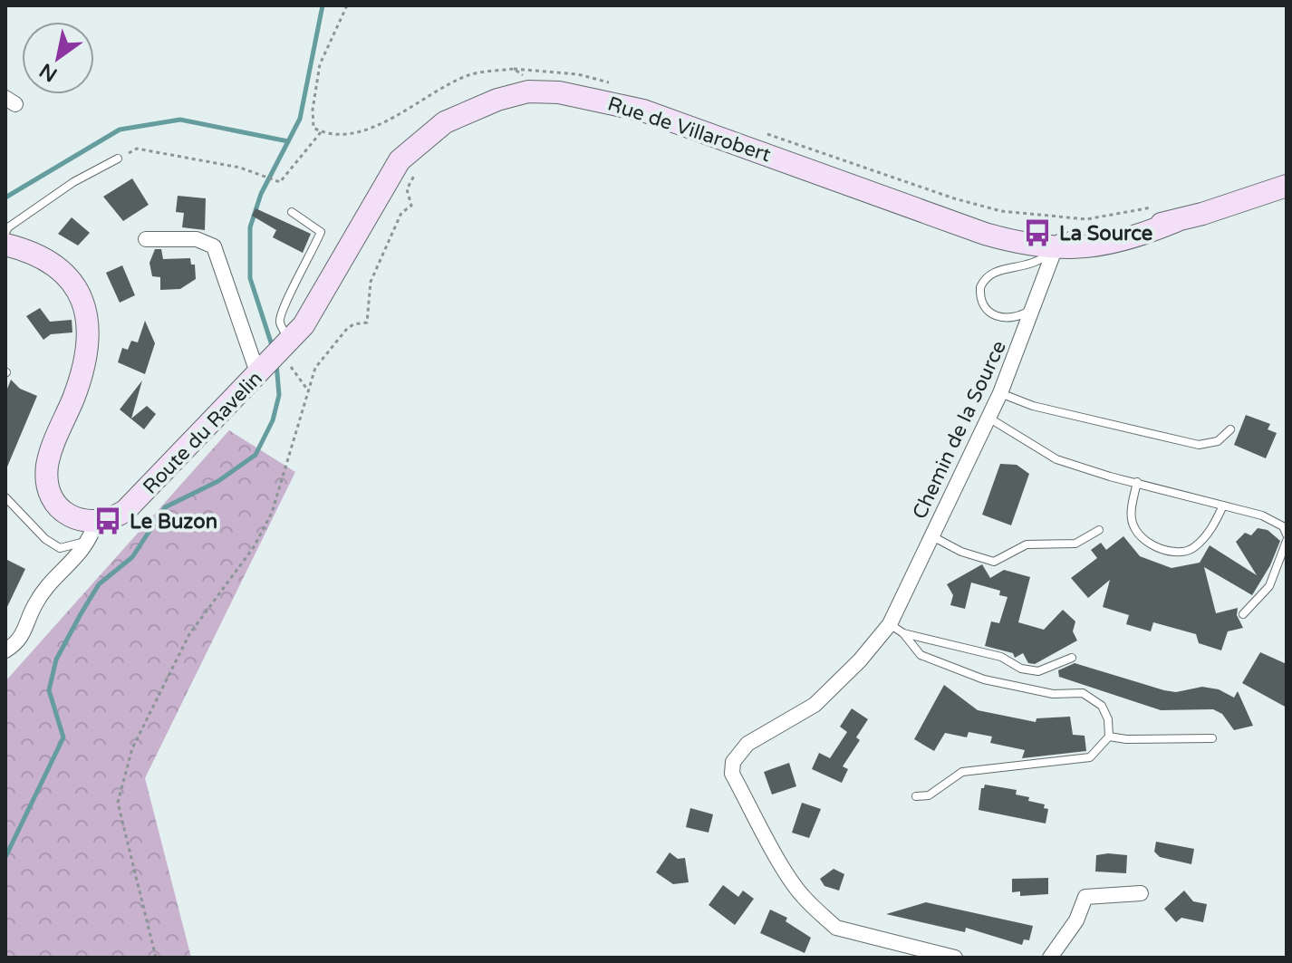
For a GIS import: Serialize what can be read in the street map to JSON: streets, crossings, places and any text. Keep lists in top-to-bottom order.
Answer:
{
  "streets": {
    "main road": ["Rue de Villarobert", "Route du Ravelin"],
    "street": ["Chemin de la Source"]
  },
  "crossings": [
    ["Rue de Villarobert", "Chemin de la Source"],
    ["Rue de Villarobert", "Route du Ravelin"]
  ],
  "places": {
    "bus stop": ["La Source", "Le Buzon"]
  },
  "north": "bottom left"
}
